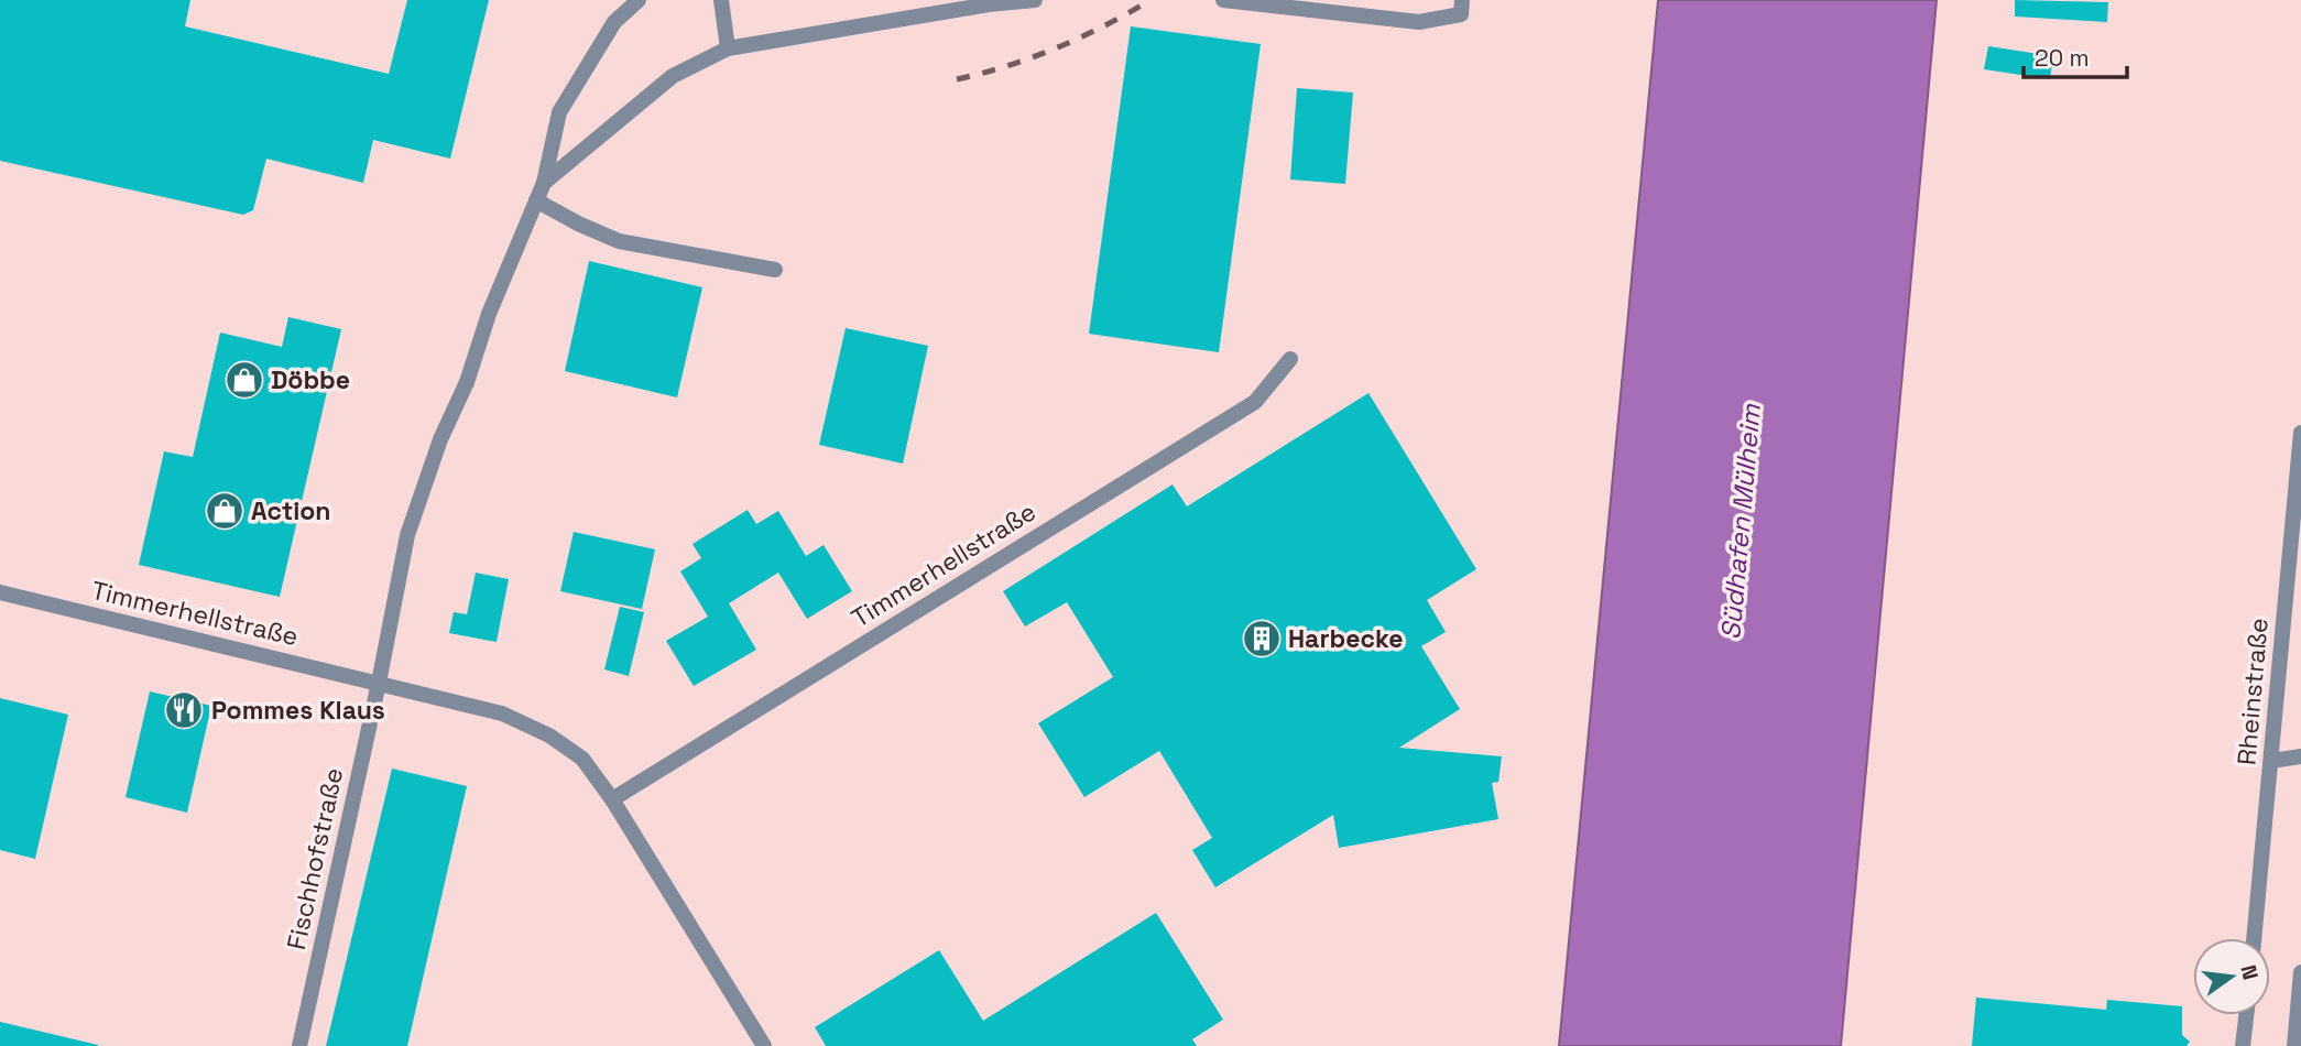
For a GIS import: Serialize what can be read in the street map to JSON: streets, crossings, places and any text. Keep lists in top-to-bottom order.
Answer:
{
  "streets": {
    "street": ["Timmerhellstraße", "Rheinstraße", "Fischhofstraße"]
  },
  "crossings": [
    ["Timmerhellstraße", "Fischhofstraße"]
  ],
  "water": ["Südhafen Mülheim"],
  "places": {
    "shop": ["Döbbe", "Action"],
    "building": ["Harbecke"],
    "restaurant": ["Pommes Klaus"]
  },
  "scale_bar": "20 m",
  "north": "right"
}
